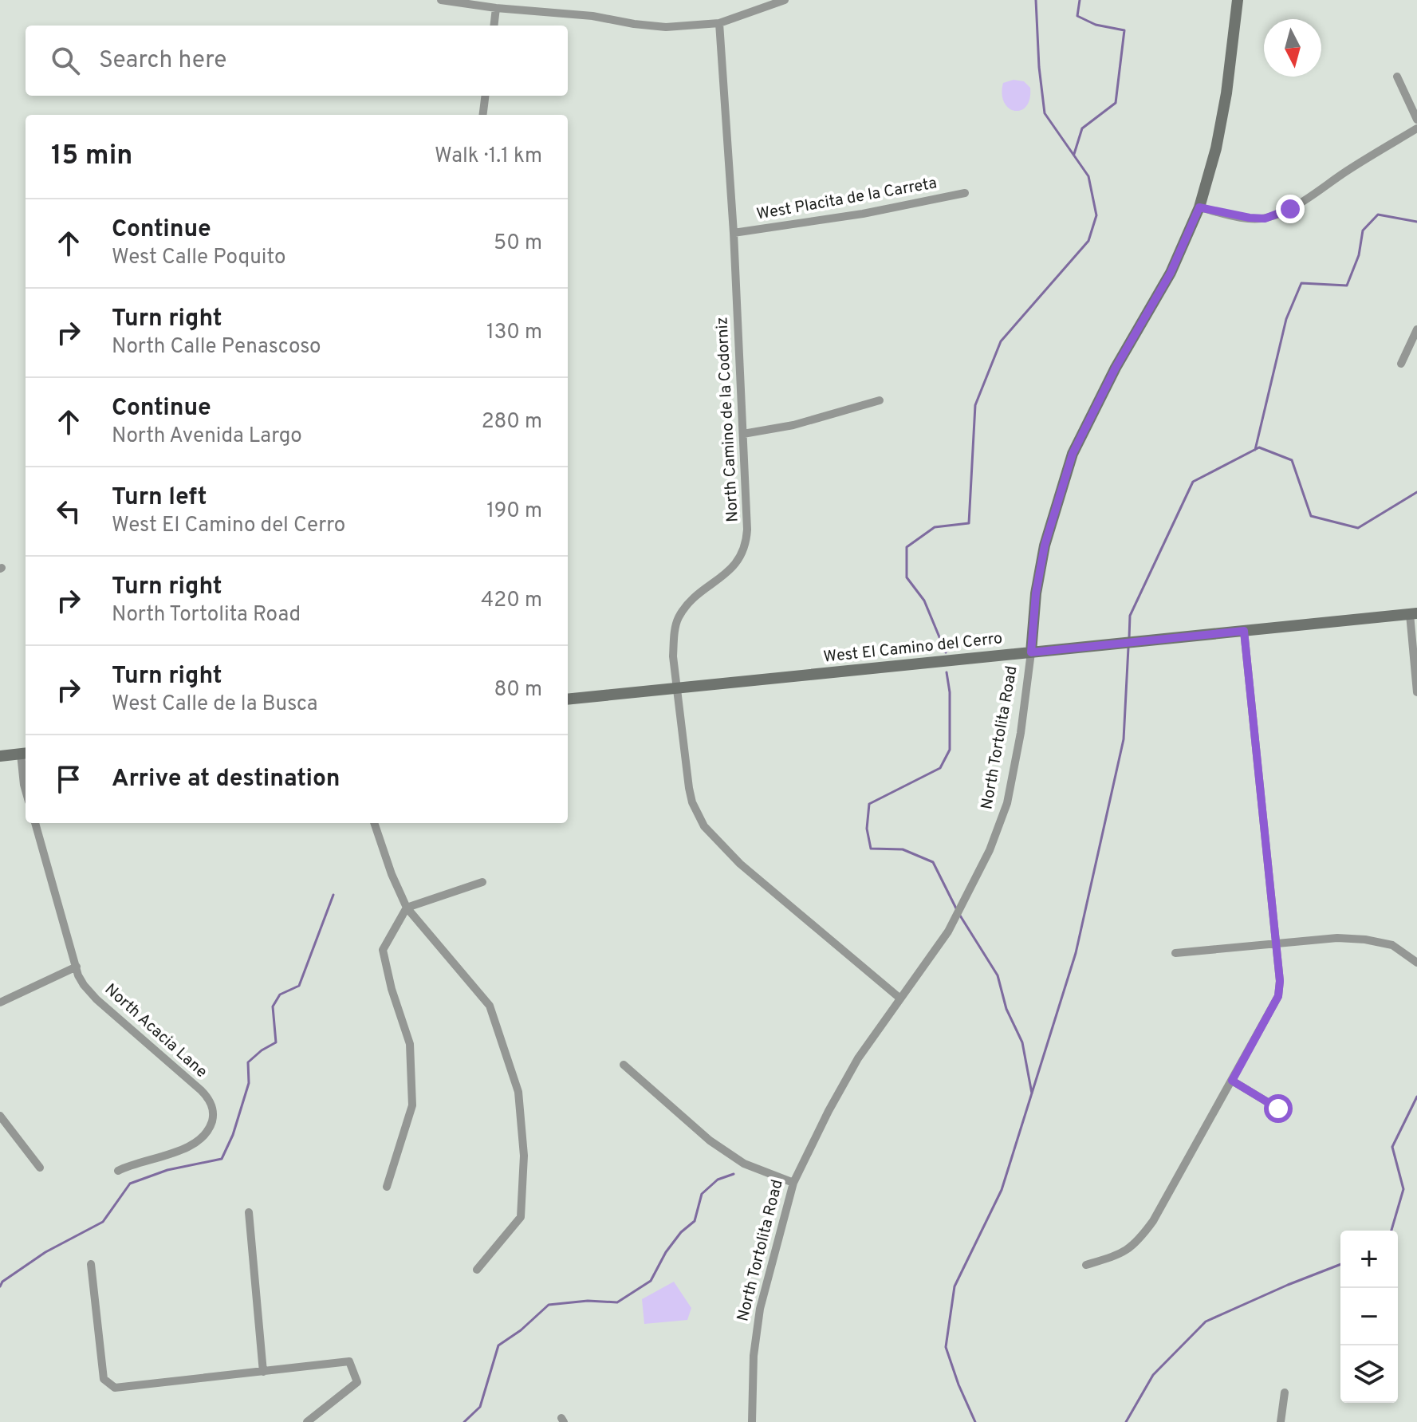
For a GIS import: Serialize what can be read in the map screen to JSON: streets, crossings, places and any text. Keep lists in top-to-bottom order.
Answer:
{
  "streets": {
    "street": [
      "West Placita de la Carreta",
      "North Camino de la Codorniz",
      "West El Camino del Cerro",
      "North Tortolita Road",
      "North Acacia Lane"
    ]
  },
  "crossings": [
    ["West Placita de la Carreta", "North Camino de la Codorniz"],
    ["North Camino de la Codorniz", "West El Camino del Cerro"],
    ["North Camino de la Codorniz", "North Tortolita Road"],
    ["West El Camino del Cerro", "North Tortolita Road"]
  ],
  "north": "bottom",
  "page": {
    "search": "Search here",
    "heading": ["15 min", "Walk · 1.1 km"],
    "list": [
      ["Continue", "West Calle Poquito", "50 m"],
      ["Turn right", "North Calle Penascoso", "130 m"],
      ["Continue", "North Avenida Largo", "280 m"],
      ["Turn left", "West El Camino del Cerro", "190 m"],
      ["Turn right", "North Tortolita Road", "420 m"],
      ["Turn right", "West Calle de la Busca", "80 m"],
      "Arrive at destination"
    ],
    "map_buttons": ["+", "−"]
  }
}
